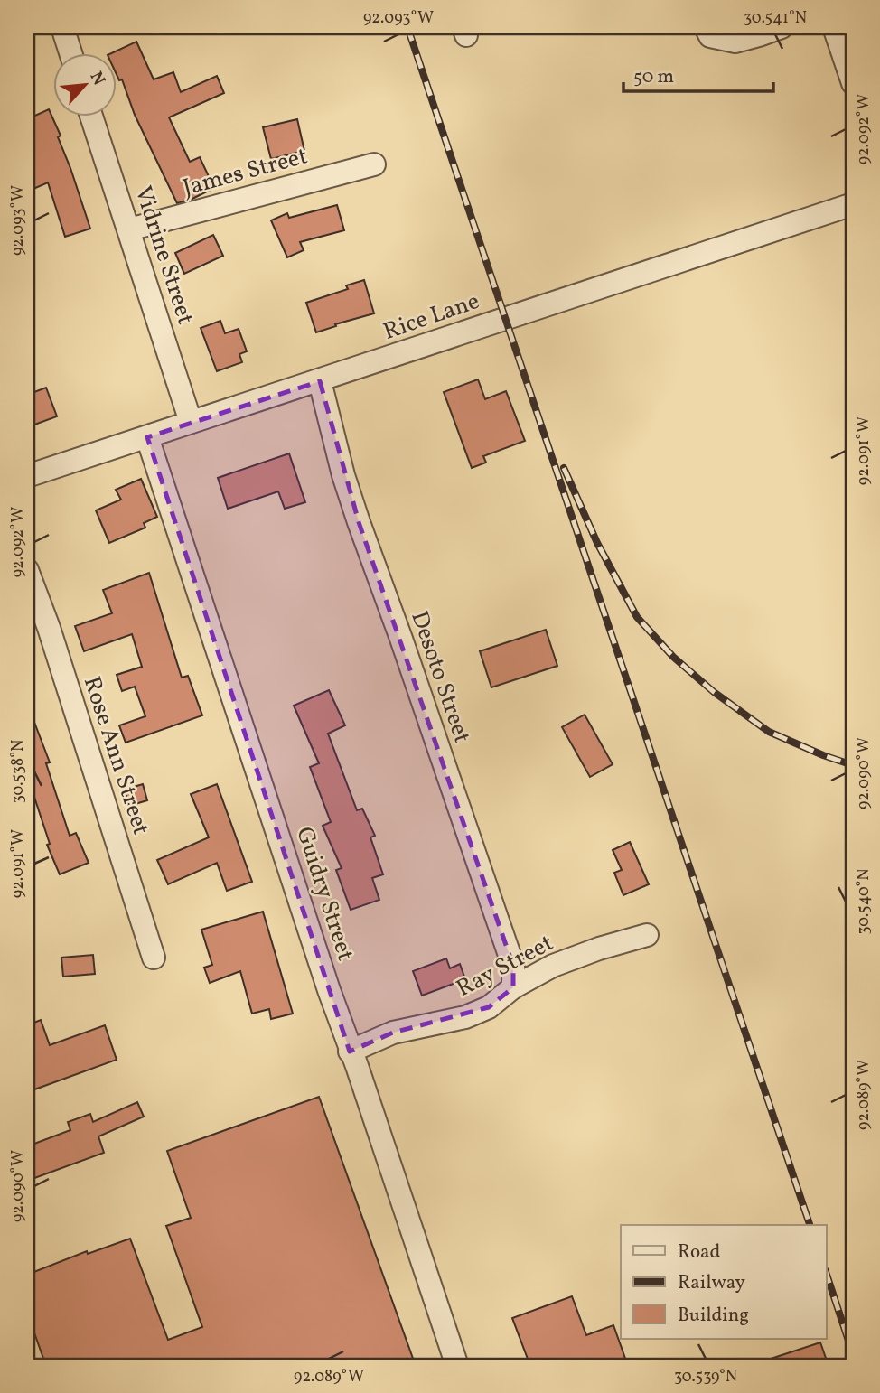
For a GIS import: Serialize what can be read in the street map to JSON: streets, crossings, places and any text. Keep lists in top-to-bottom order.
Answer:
{
  "streets": {
    "street": [
      "James Street",
      "Vidrine Street",
      "Rice Lane",
      "Desoto Street",
      "Rose Ann Street",
      "Guidry Street",
      "Ray Street"
    ]
  },
  "crossings": [
    ["James Street", "Vidrine Street"],
    ["Vidrine Street", "Rice Lane"],
    ["Rice Lane", "Desoto Street"],
    ["Rice Lane", "Guidry Street"],
    ["Desoto Street", "Ray Street"],
    ["Guidry Street", "Ray Street"]
  ],
  "legend": ["Road", "Railway", "Building"],
  "scale_bar": "50 m",
  "north": "top right",
  "coordinates": [
    "92.093°W",
    "30.541°N",
    "92.092°W",
    "92.091°W",
    "30.538°N",
    "92.090°W",
    "30.540°N",
    "92.089°W",
    "30.539°N"
  ]
}
